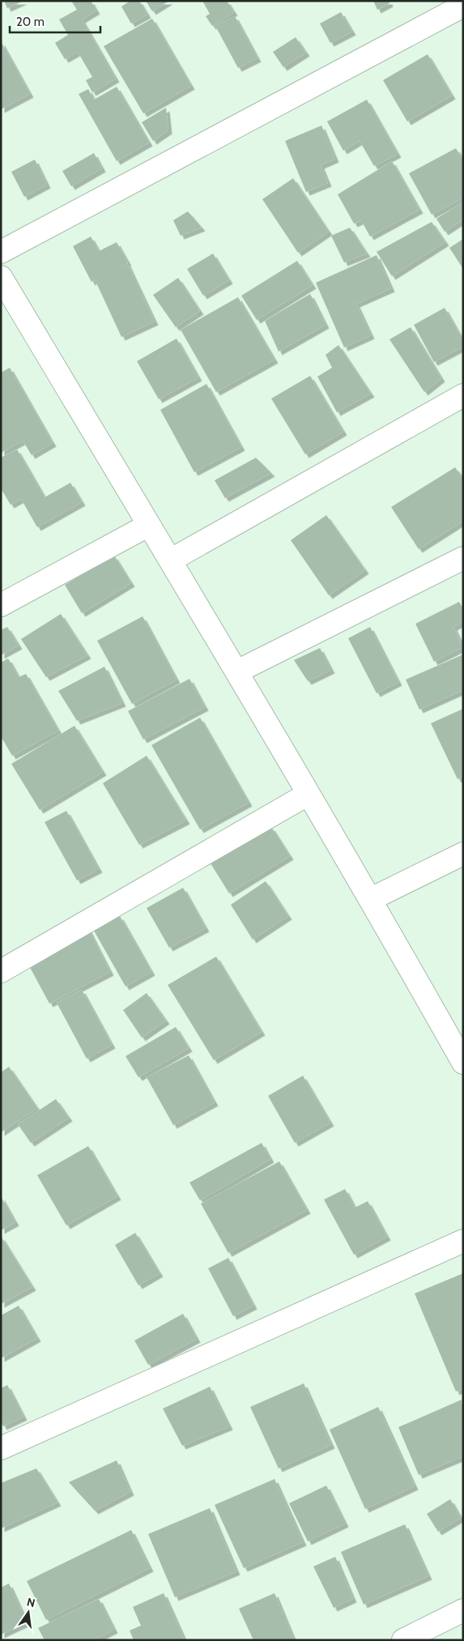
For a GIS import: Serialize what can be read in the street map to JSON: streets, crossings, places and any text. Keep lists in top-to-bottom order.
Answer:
{
  "scale_bar": "20 m",
  "north": "top"
}
